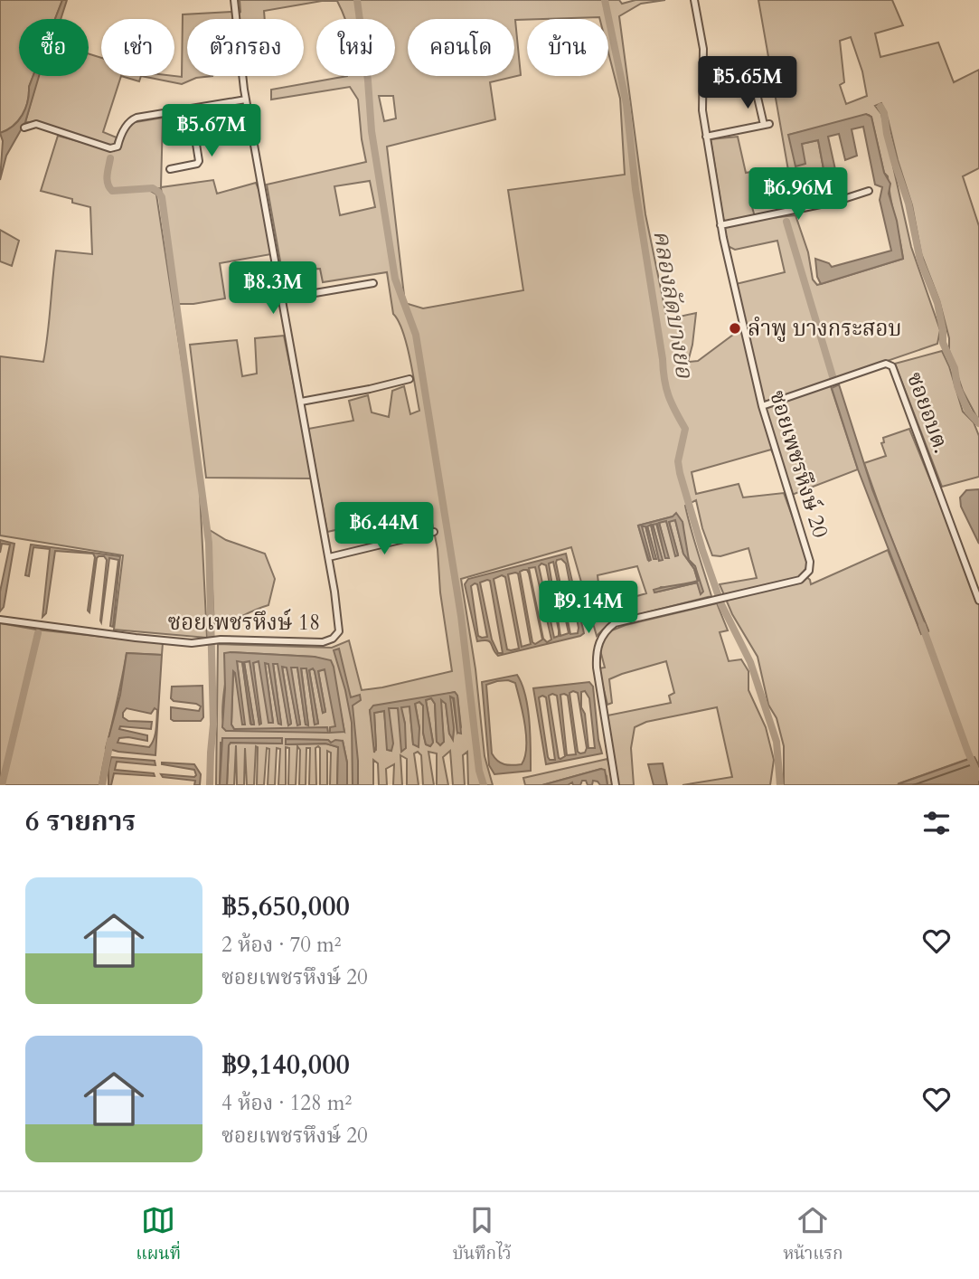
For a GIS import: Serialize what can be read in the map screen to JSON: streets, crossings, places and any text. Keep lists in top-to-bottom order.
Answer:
{
  "streets": {
    "street": ["ซอยอบต.", "ซอยเพชรหึงษ์ 20", "ซอยเพชรหึงษ์ 18"]
  },
  "crossings": [
    ["ซอยอบต.", "ซอยเพชรหึงษ์ 20"]
  ],
  "water": ["คลองลัดบางยอ"],
  "places": ["ลำพู บางกระสอบ"],
  "page": {
    "chip": [
      "ซื้อ",
      "เช่า",
      "ตัวกรอง",
      "ใหม่",
      "คอนโด",
      "บ้าน"
    ],
    "price": [
      "฿5.65M",
      "฿5.67M",
      "฿6.96M",
      "฿8.3M",
      "฿6.44M",
      "฿9.14M"
    ],
    "heading": "6 รายการ",
    "list": [
      {
        "name": "฿5,650,000",
        "note": "2 ห้อง · 70 m² · ซอยเพชรหึงษ์ 20"
      },
      {
        "name": "฿9,140,000",
        "note": "4 ห้อง · 128 m² · ซอยเพชรหึงษ์ 20"
      }
    ],
    "tabs": ["แผนที่", "บันทึกไว้", "หน้าแรก"]
  }
}
